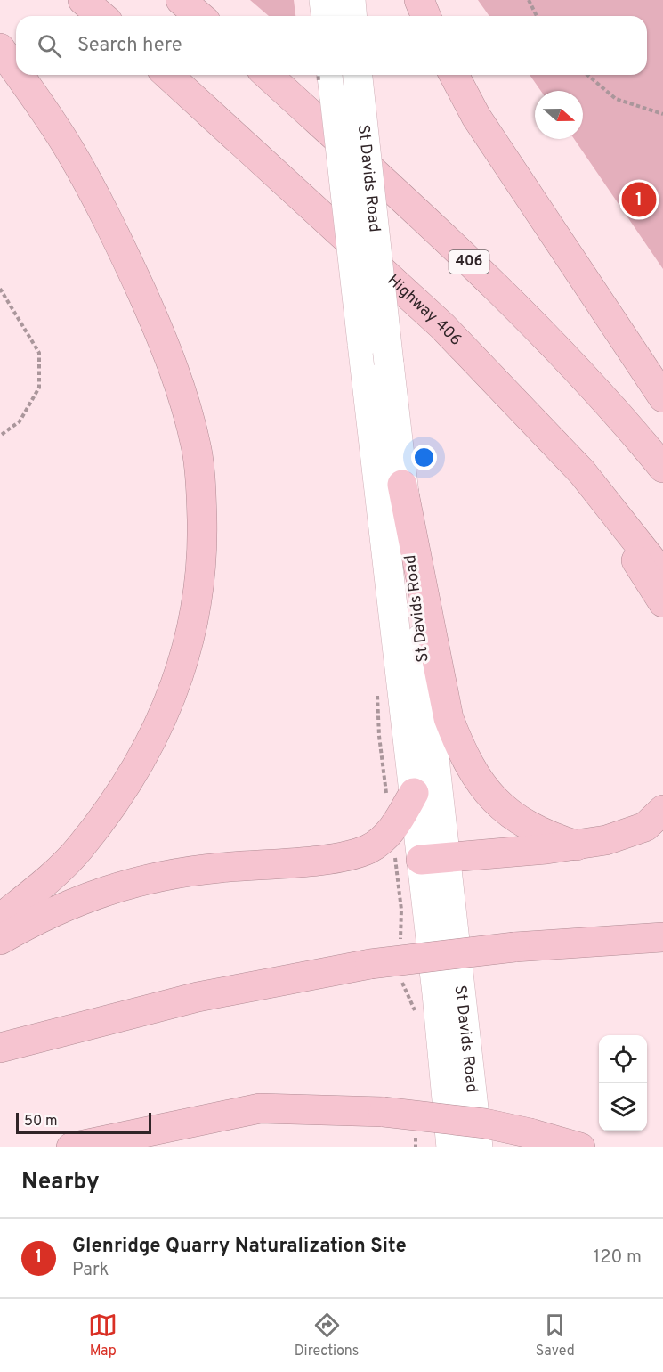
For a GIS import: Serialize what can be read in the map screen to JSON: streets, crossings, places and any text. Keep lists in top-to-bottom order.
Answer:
{
  "streets": {
    "highway": ["406", "Highway 406"],
    "main road": ["St Davids Road"]
  },
  "scale_bar": "50 m",
  "north": "right",
  "page": {
    "search": "Search here",
    "pins": "1",
    "scale": "50 m",
    "heading": "Nearby",
    "list": [
      {
        "mark": "1",
        "name": "Glenridge Quarry Naturalization Site",
        "note": "Park",
        "value": "120 m"
      }
    ],
    "nav": ["Map", "Directions", "Saved"]
  }
}
